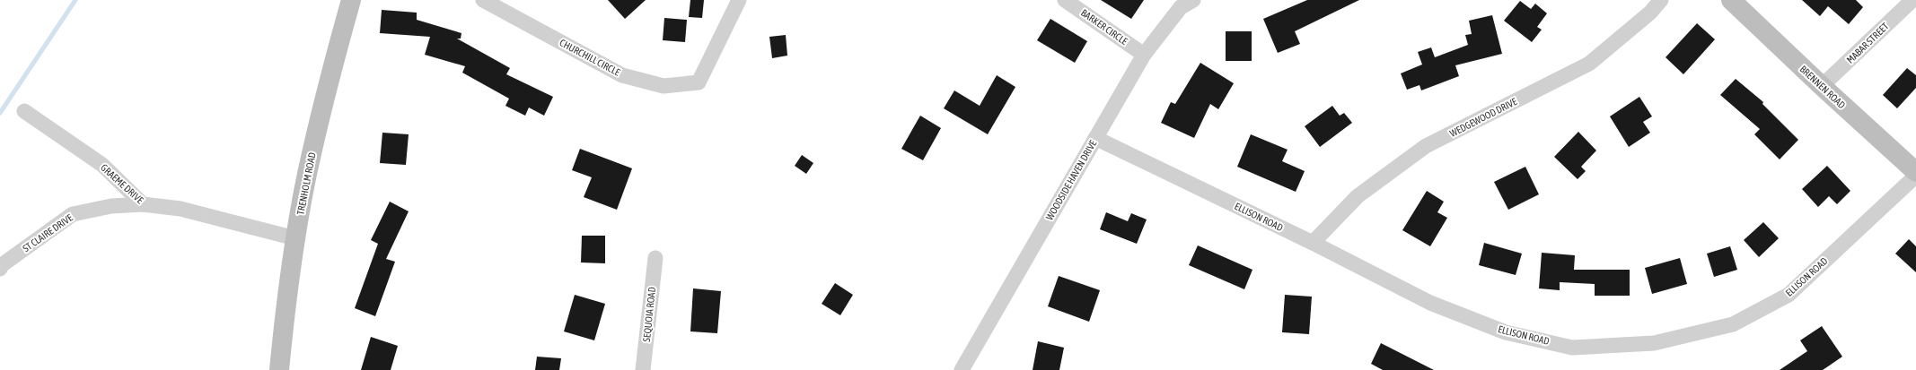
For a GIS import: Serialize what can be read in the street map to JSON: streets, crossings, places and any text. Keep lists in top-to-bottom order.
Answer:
{
  "streets": {
    "main road": ["BRENNEN ROAD", "TRENHOLM ROAD"],
    "street": [
      "BARKER CIRCLE",
      "MABAR STREET",
      "CHURCHILL CIRCLE",
      "WEDGEWOOD DRIVE",
      "WOODSIDE HAVEN DRIVE",
      "GRAEME DRIVE",
      "ELLISON ROAD",
      "ST CLAIRE DRIVE",
      "SEQUOIA ROAD"
    ]
  },
  "crossings": [
    ["BARKER CIRCLE", "WOODSIDE HAVEN DRIVE"],
    ["MABAR STREET", "BRENNEN ROAD"],
    ["WEDGEWOOD DRIVE", "ELLISON ROAD"],
    ["WOODSIDE HAVEN DRIVE", "ELLISON ROAD"],
    ["GRAEME DRIVE", "TRENHOLM ROAD"],
    ["GRAEME DRIVE", "ST CLAIRE DRIVE"]
  ]
}
